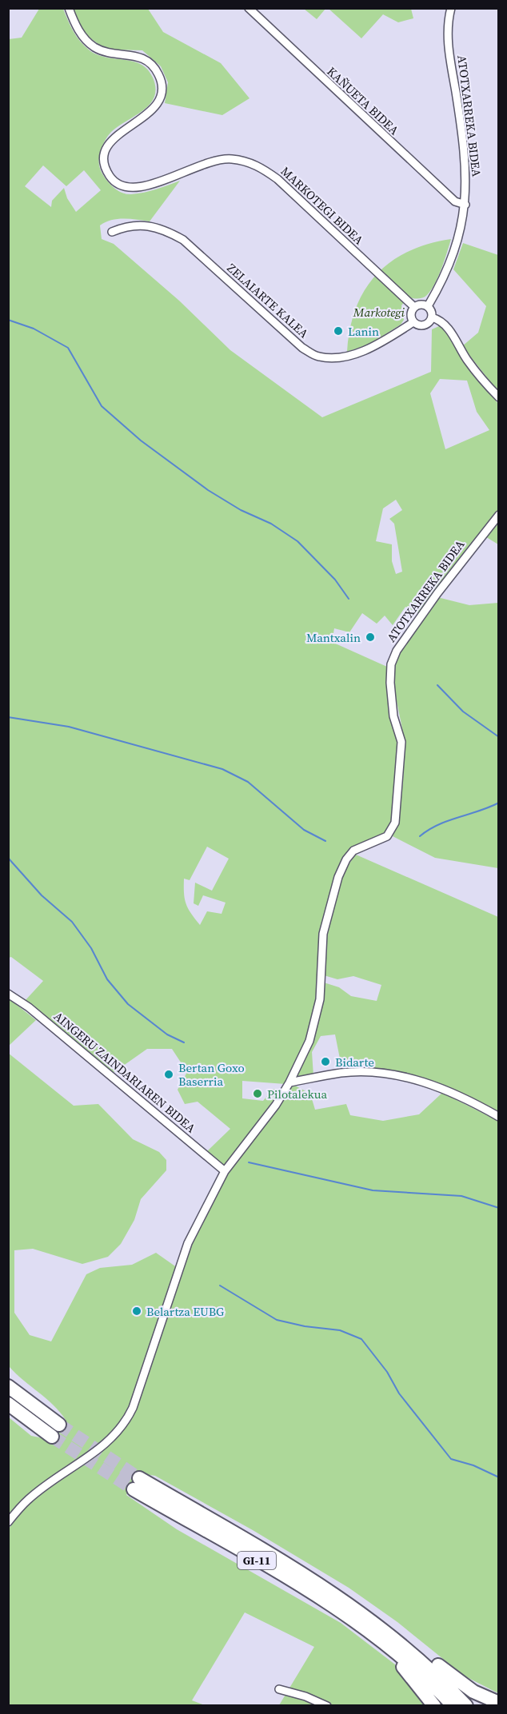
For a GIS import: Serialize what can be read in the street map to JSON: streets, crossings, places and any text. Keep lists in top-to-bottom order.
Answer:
{
  "streets": {
    "highway": ["GI-11"],
    "street": [
      "KAÑUETA BIDEA",
      "ATOTXARREKA BIDEA",
      "MARKOTEGI BIDEA",
      "ZELAIARTE KALEA",
      "AINGERU ZAINDARIAREN BIDEA"
    ]
  },
  "crossings": [
    ["KAÑUETA BIDEA", "ATOTXARREKA BIDEA"],
    ["ATOTXARREKA BIDEA", "MARKOTEGI BIDEA"],
    ["ATOTXARREKA BIDEA", "ZELAIARTE KALEA"],
    ["ATOTXARREKA BIDEA", "AINGERU ZAINDARIAREN BIDEA"],
    ["MARKOTEGI BIDEA", "ZELAIARTE KALEA"]
  ],
  "parks": ["Markotegi"],
  "places": [
    "Lanin",
    "Mantxalin",
    "Bidarte",
    "Bertan Goxo Baserria",
    "Pilotalekua",
    "Belartza EUBG"
  ]
}
